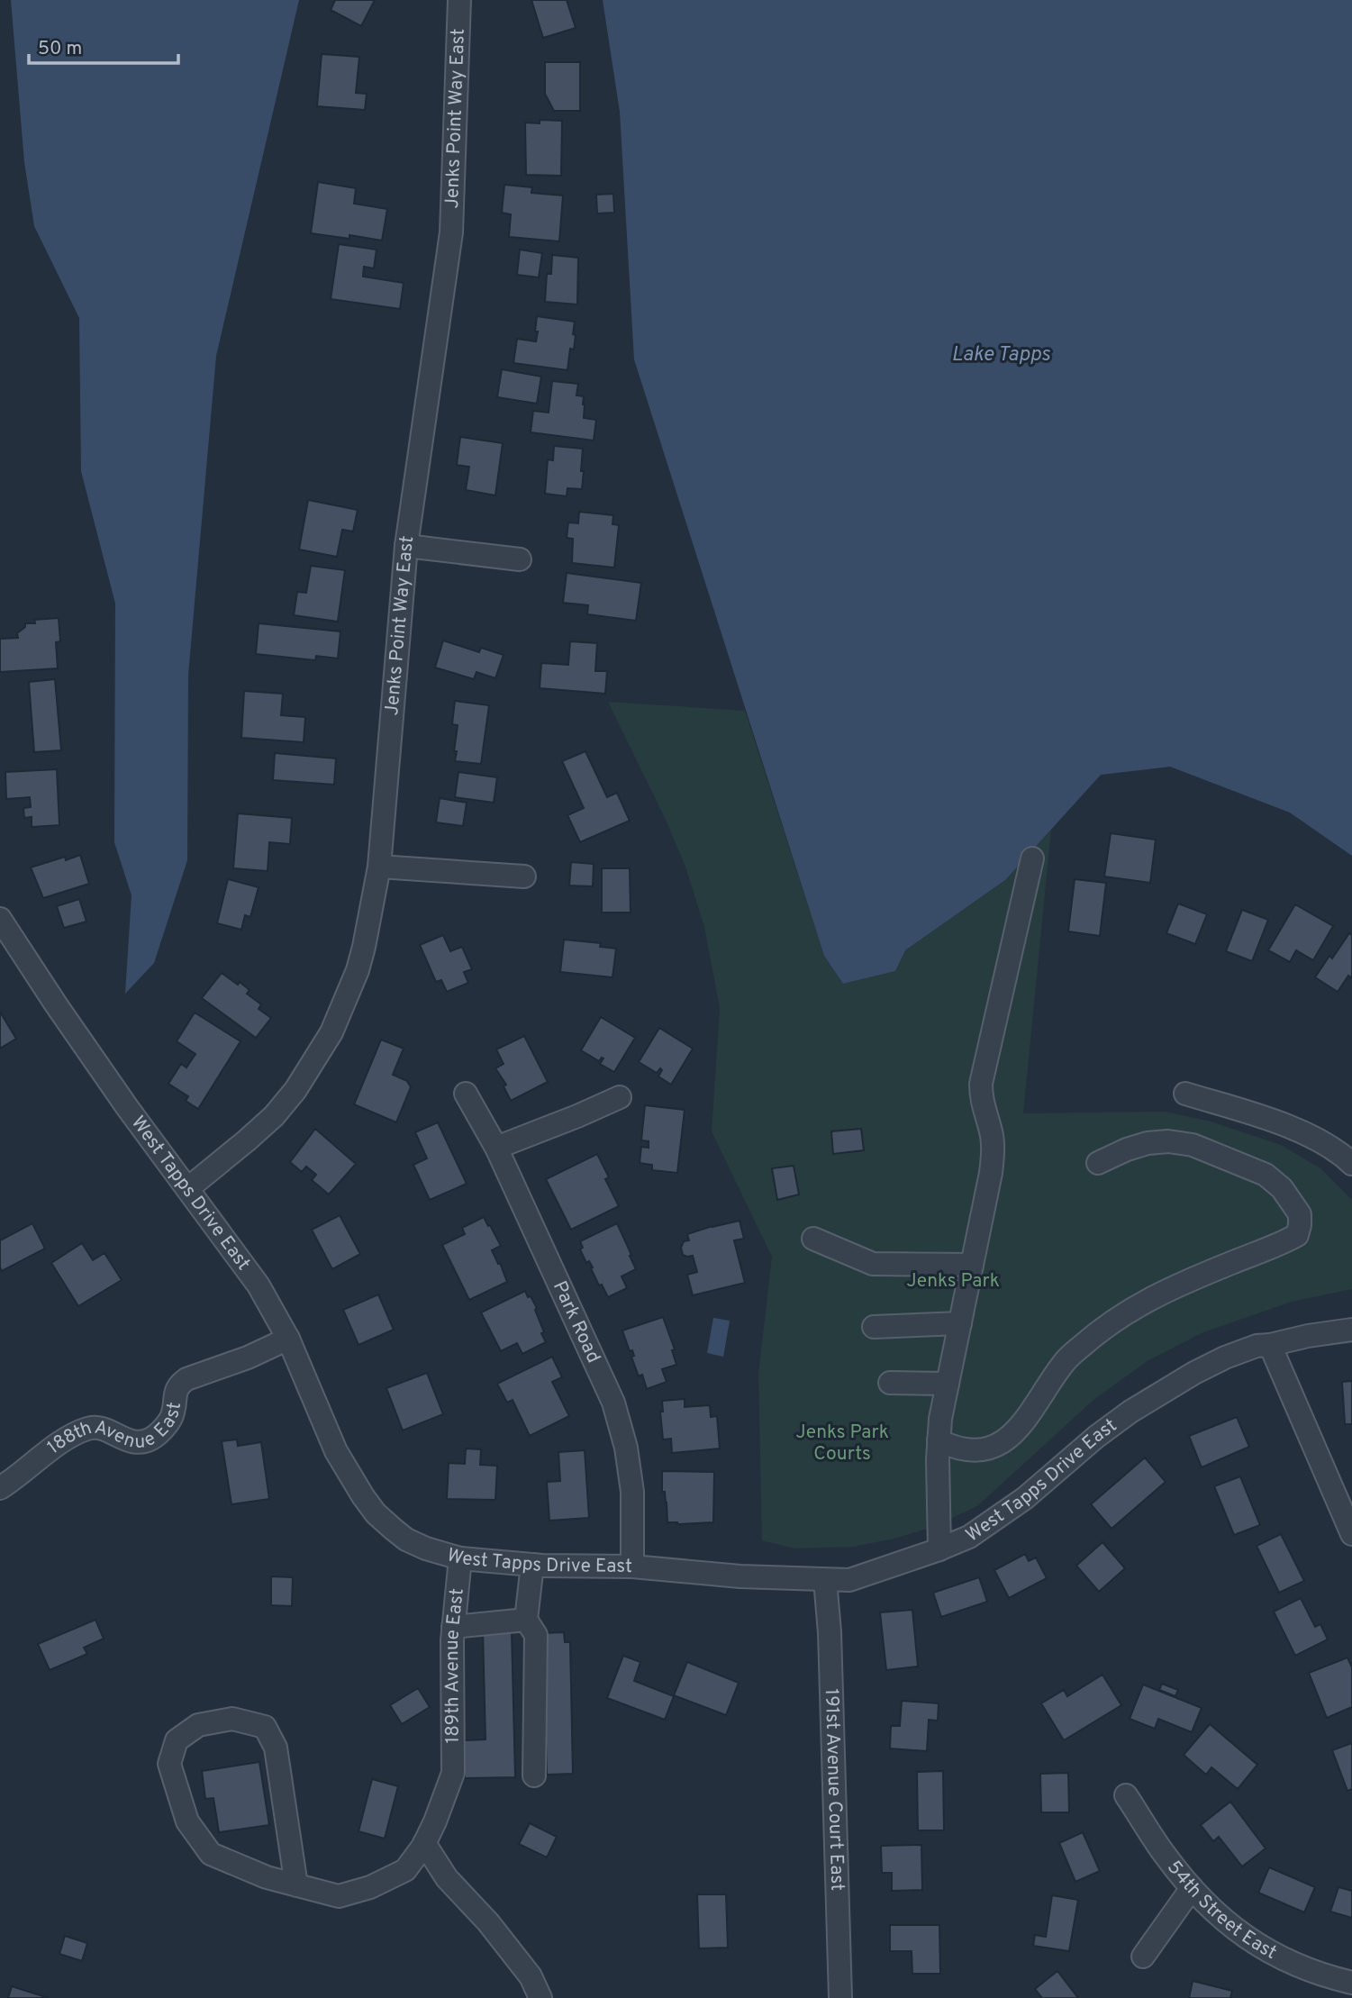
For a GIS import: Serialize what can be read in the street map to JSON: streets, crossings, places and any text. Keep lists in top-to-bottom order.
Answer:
{
  "streets": {
    "street": [
      "Jenks Point Way East",
      "West Tapps Drive East",
      "Park Road",
      "188th Avenue East",
      "189th Avenue East",
      "191st Avenue Court East",
      "54th Street East"
    ]
  },
  "crossings": [
    ["Jenks Point Way East", "West Tapps Drive East"],
    ["West Tapps Drive East", "Park Road"],
    ["West Tapps Drive East", "188th Avenue East"],
    ["West Tapps Drive East", "189th Avenue East"],
    ["West Tapps Drive East", "191st Avenue Court East"]
  ],
  "water": ["Lake Tapps"],
  "parks": ["Jenks Park", "Jenks Park Courts"],
  "scale_bar": "50 m"
}
